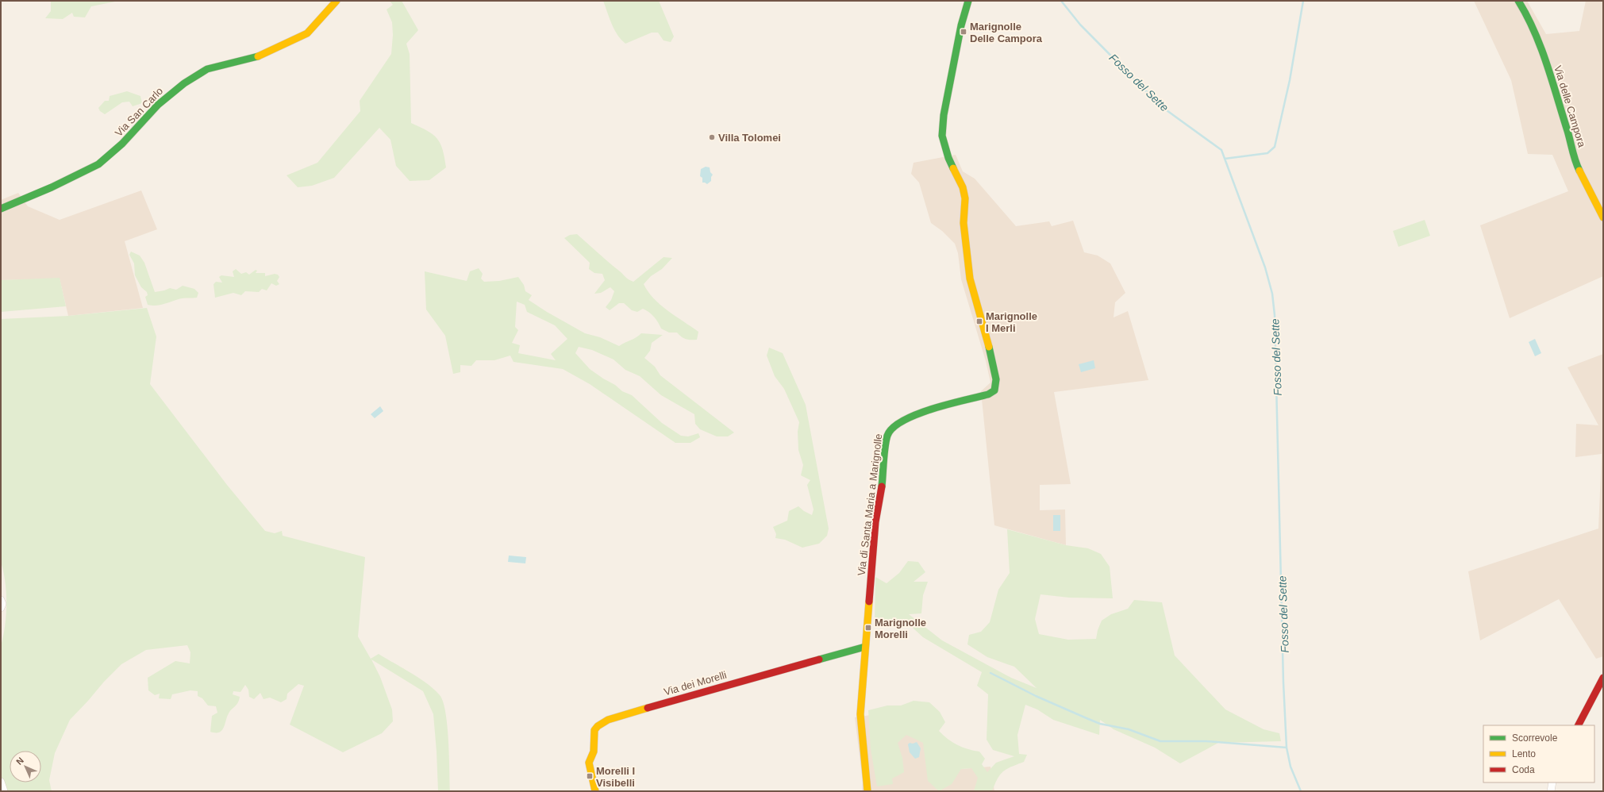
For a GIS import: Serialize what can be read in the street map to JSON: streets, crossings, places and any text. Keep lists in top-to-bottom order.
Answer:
{
  "streets": {
    "street": [
      "Via delle Campora",
      "Via San Carlo",
      "Via di Santa Maria a Marignolle",
      "Via dei Morelli"
    ]
  },
  "crossings": [
    ["Via di Santa Maria a Marignolle", "Via dei Morelli"]
  ],
  "water": ["Fosso del Sette"],
  "places": {
    "transit": [
      "Marignolle Delle Campora",
      "Marignolle I Merli",
      "Marignolle Morelli",
      "Morelli I Visibelli"
    ],
    "other": ["Villa Tolomei"]
  },
  "legend": ["Scorrevole", "Lento", "Coda"],
  "north": "top left"
}
